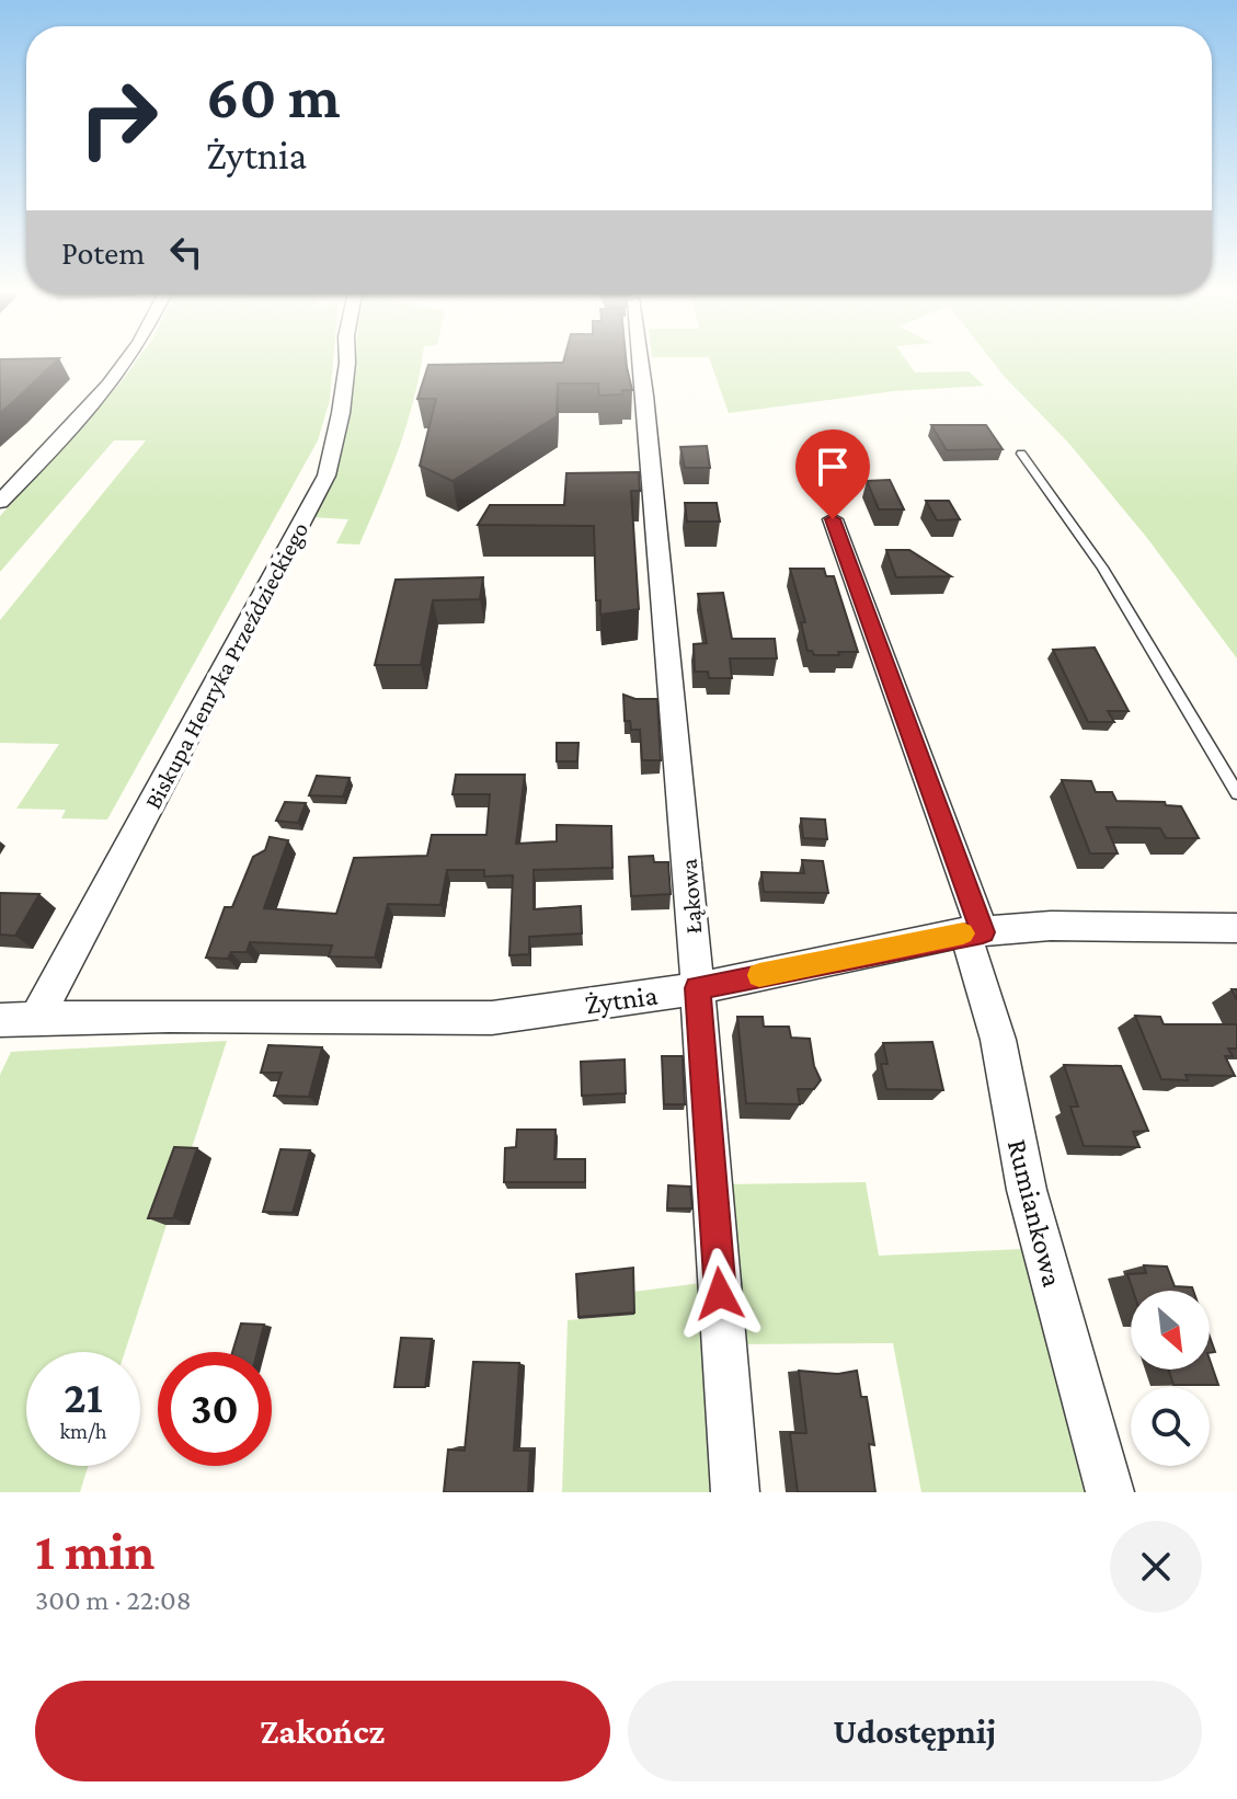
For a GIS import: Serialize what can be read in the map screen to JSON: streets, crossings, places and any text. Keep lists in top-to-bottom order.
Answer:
{
  "streets": {
    "street": [
      "Biskupa Henryka Przeździeckiego",
      "Łąkowa",
      "Żytnia",
      "Rumiankowa"
    ]
  },
  "crossings": [
    ["Biskupa Henryka Przeździeckiego", "Żytnia"],
    ["Łąkowa", "Żytnia"],
    ["Żytnia", "Rumiankowa"]
  ],
  "north": "bottom right",
  "page": {
    "turn": ["60 m", "Żytnia"],
    "then": "Potem",
    "speed": "21 km/h",
    "limit": "30",
    "heading": ["1 min", "300 m · 22:08"],
    "buttons": ["Zakończ", "Udostępnij"]
  }
}
